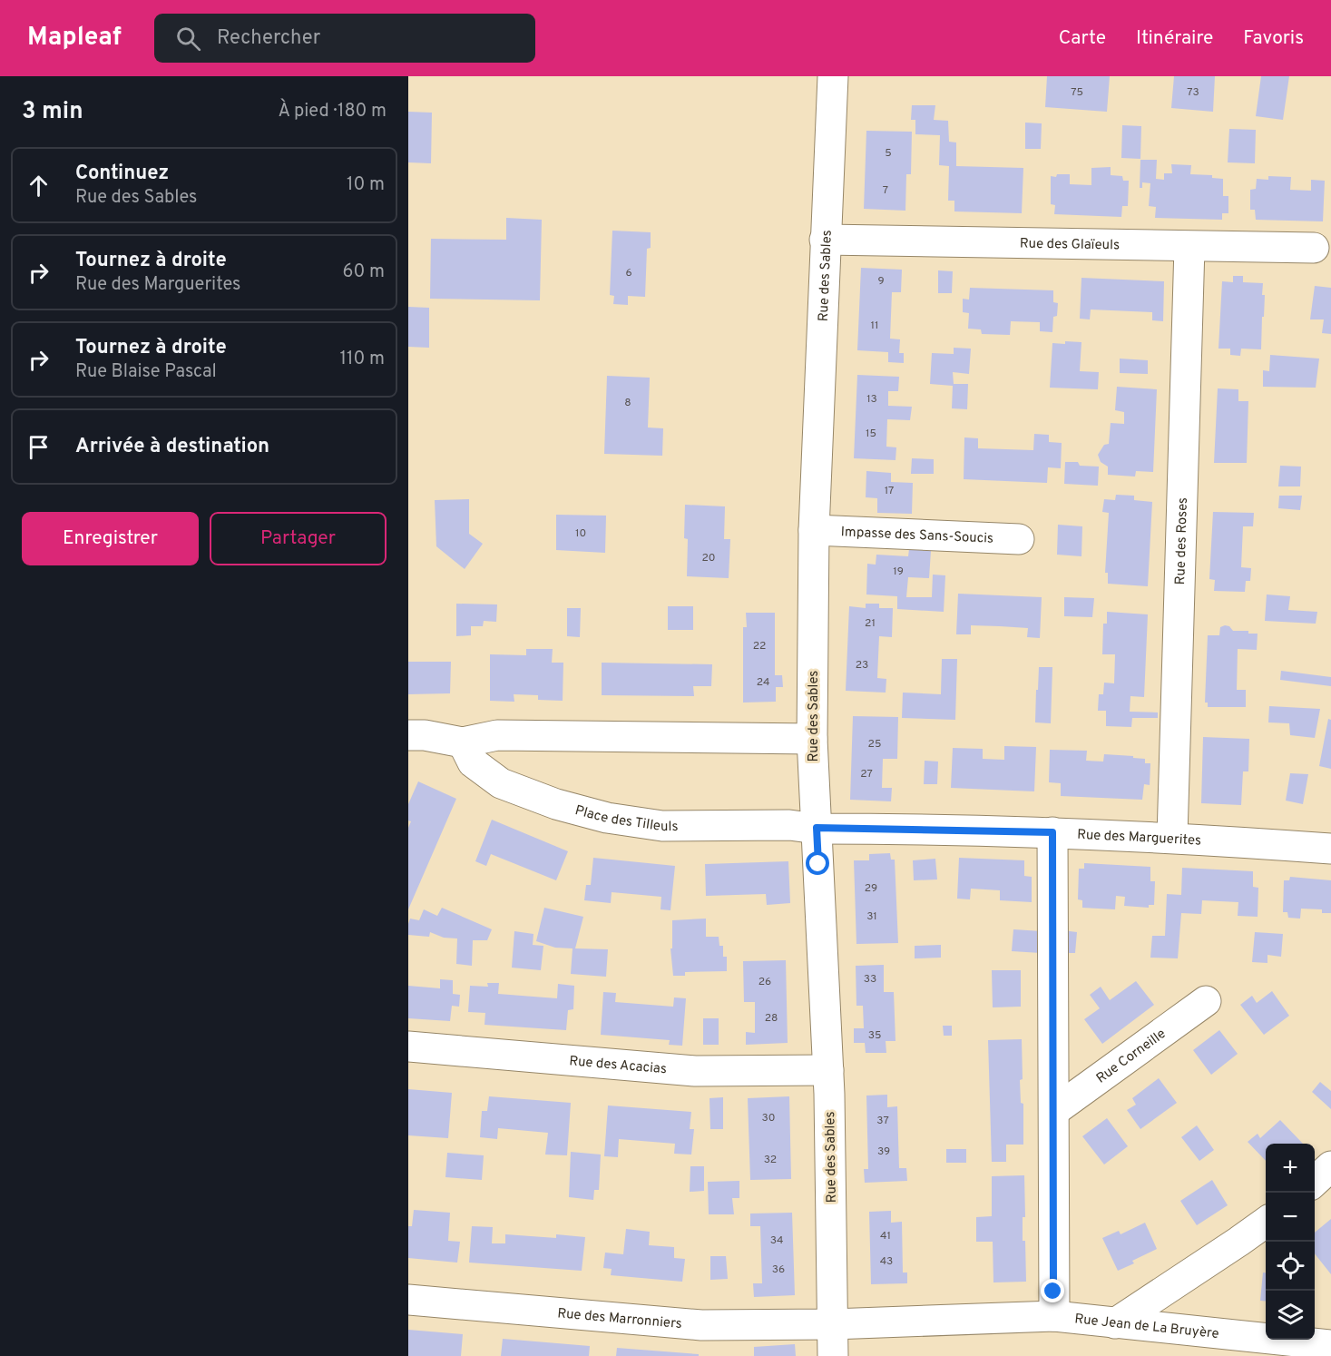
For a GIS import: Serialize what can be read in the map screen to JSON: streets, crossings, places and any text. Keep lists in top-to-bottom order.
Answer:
{
  "streets": {
    "street": [
      "Rue des Glaïeuls",
      "Rue des Sables",
      "Impasse des Sans-Soucis",
      "Rue des Roses",
      "Place des Tilleuls",
      "Rue des Marguerites",
      "Rue Corneille",
      "Rue des Acacias",
      "Rue des Marronniers",
      "Rue Jean de La Bruyère"
    ]
  },
  "crossings": [
    ["Rue des Glaïeuls", "Rue des Sables"],
    ["Rue des Glaïeuls", "Rue des Roses"],
    ["Rue des Sables", "Impasse des Sans-Soucis"],
    ["Rue des Sables", "Place des Tilleuls"],
    ["Rue des Sables", "Rue des Marguerites"],
    ["Rue des Sables", "Rue des Acacias"],
    ["Rue des Sables", "Rue des Marronniers"],
    ["Rue des Sables", "Rue Jean de La Bruyère"],
    ["Rue des Roses", "Rue des Marguerites"],
    ["Place des Tilleuls", "Rue des Marguerites"],
    ["Rue des Marronniers", "Rue Jean de La Bruyère"]
  ],
  "house_numbers": [
    "75",
    "73",
    "5",
    "7",
    "6",
    "9",
    "11",
    "13",
    "8",
    "15",
    "17",
    "10",
    "20",
    "19",
    "21",
    "22",
    "23",
    "24",
    "25",
    "27",
    "29",
    "31",
    "33",
    "26",
    "28",
    "35",
    "30",
    "37",
    "39",
    "32",
    "41",
    "34",
    "43",
    "36"
  ],
  "page": {
    "header": "Mapleaf",
    "search": "Rechercher",
    "nav": ["Carte", "Itinéraire", "Favoris"],
    "heading": ["3 min", "À pied · 180 m"],
    "list": [
      ["Continuez", "Rue des Sables", "10 m"],
      ["Tournez à droite", "Rue des Marguerites", "60 m"],
      ["Tournez à droite", "Rue Blaise Pascal", "110 m"],
      "Arrivée à destination"
    ],
    "buttons": ["Enregistrer", "Partager"],
    "map_buttons": ["+", "−"]
  }
}
